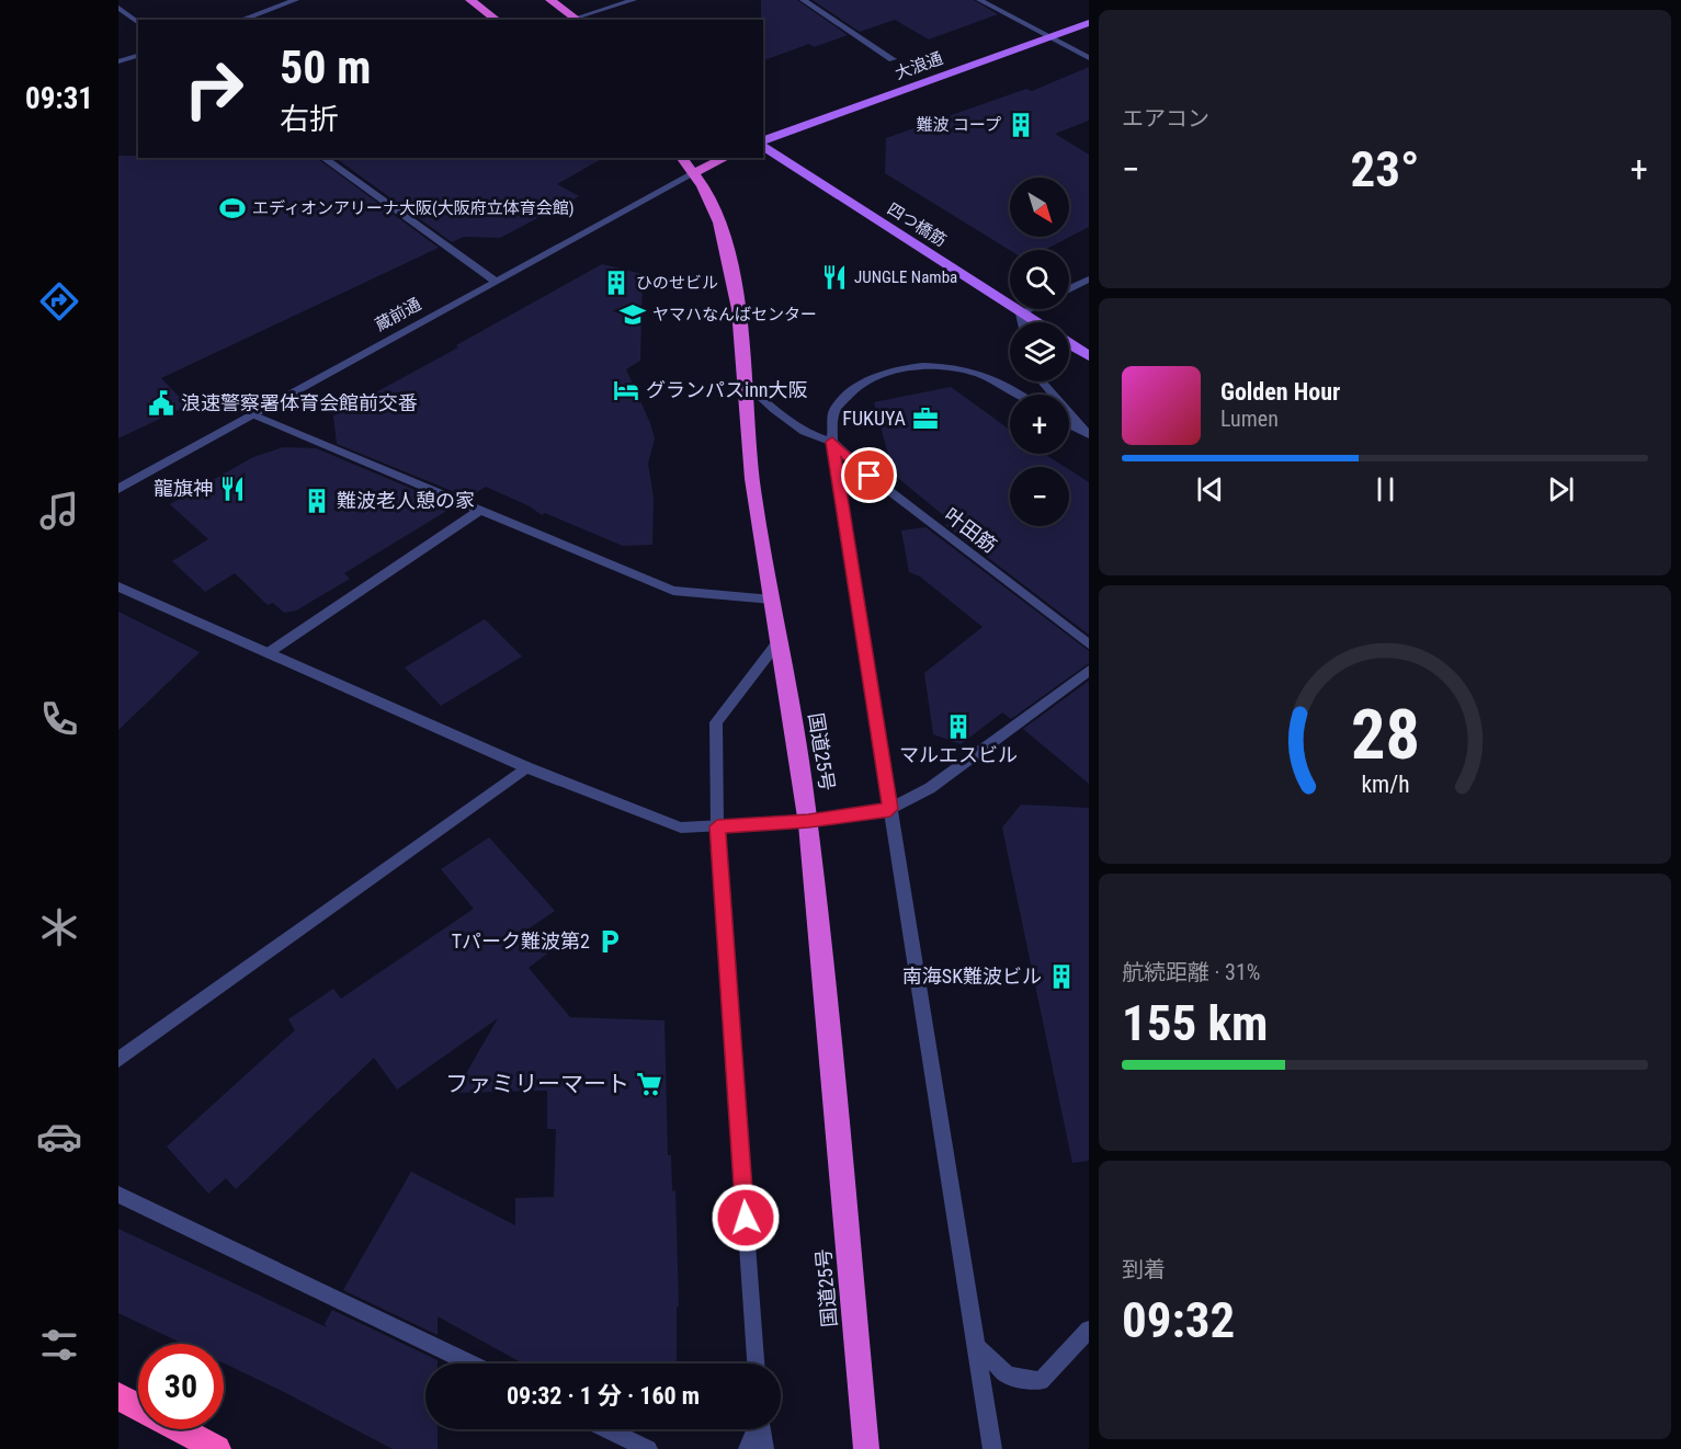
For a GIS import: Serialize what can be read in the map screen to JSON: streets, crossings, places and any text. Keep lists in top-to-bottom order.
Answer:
{
  "streets": {
    "highway": ["国道25号"],
    "main road": ["大浪通", "四つ橋筋"],
    "street": ["蔵前通", "叶田筋"]
  },
  "crossings": [
    ["蔵前通", "国道25号"]
  ],
  "places": {
    "building": [
      "難波 コープ",
      "ひのせビル",
      "難波老人憩の家",
      "マルエスビル",
      "南海SK難波ビル"
    ],
    "sports": ["エディオンアリーナ大阪(大阪府立体育会館)"],
    "restaurant": ["JUNGLE Namba", "龍旗神"],
    "school or university": ["ヤマハなんばセンター"],
    "hotel": ["グランパスinn大阪"],
    "public building": ["浪速警察署体育会館前交番"],
    "office": ["FUKUYA"],
    "parking": ["Tパーク難波第2"],
    "supermarket": ["ファミリーマート"]
  },
  "north": "bottom right",
  "page": {
    "tabs": "09:31",
    "tile": [
      "エアコン",
      ["航続距離 · 31%", "155 km"],
      ["到着", "09:32"]
    ],
    "turn": ["50 m", "右折"],
    "heat": ["−", "23°", "+"],
    "map_buttons": ["+", "−"],
    "song": ["Golden Hour", "Lumen"],
    "limit": "30",
    "trip": "09:32 · 1 分 · 160 m",
    "gauge": ["28", "km/h"]
  }
}
